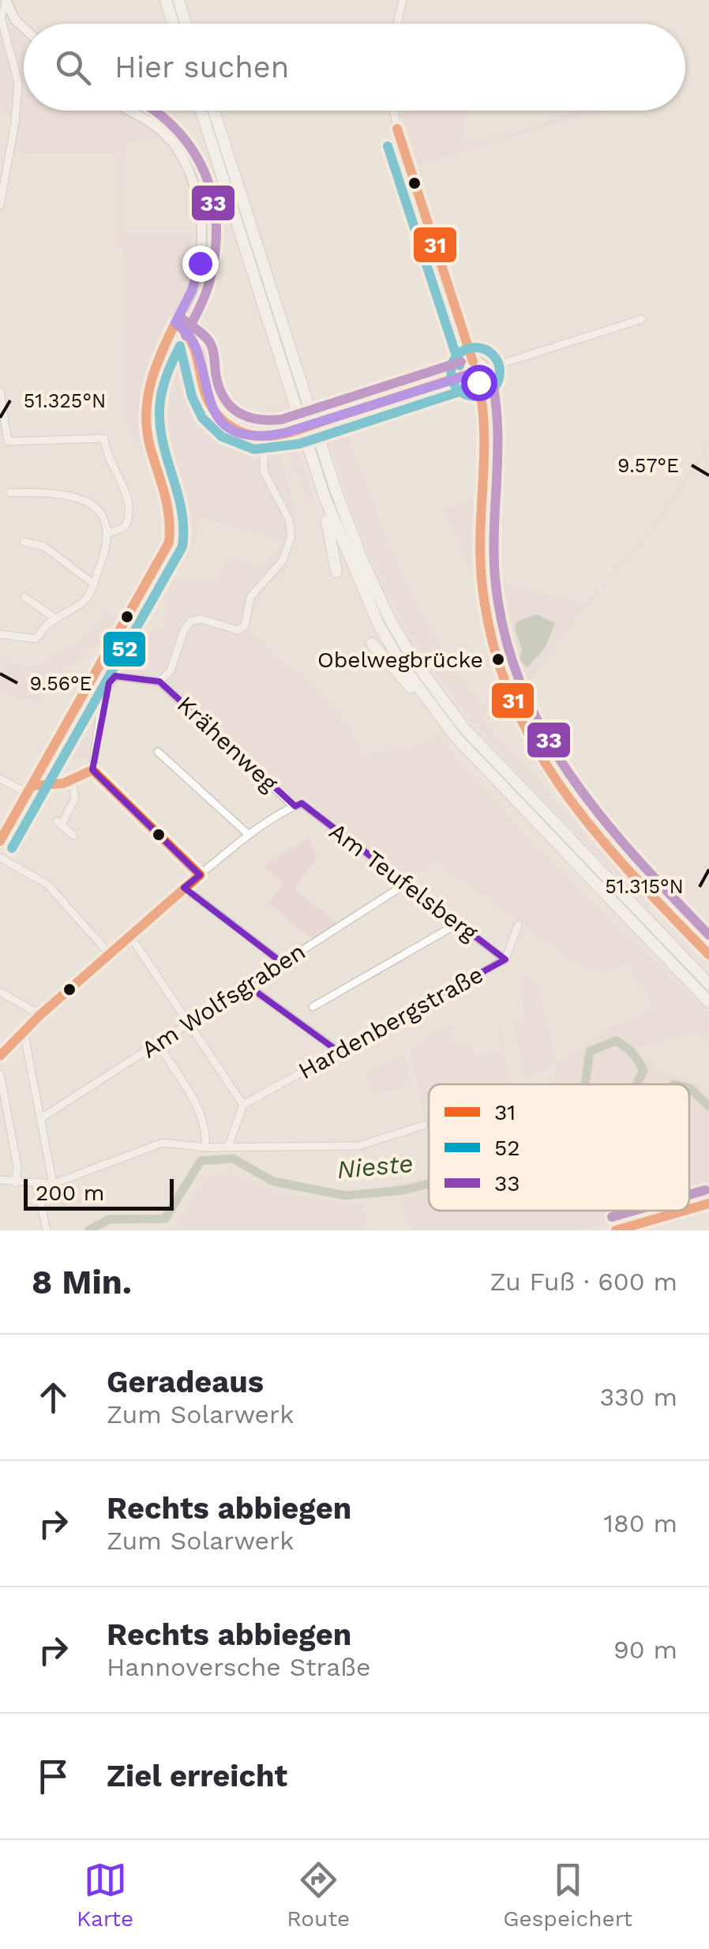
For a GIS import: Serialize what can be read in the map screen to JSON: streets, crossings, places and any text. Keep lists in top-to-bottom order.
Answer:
{
  "streets": {
    "street": [
      "Krähenweg",
      "Am Teufelsberg",
      "Am Wolfsgraben",
      "Hardenbergstraße"
    ]
  },
  "crossings": [
    ["Krähenweg", "Am Teufelsberg"],
    ["Am Teufelsberg", "Am Wolfsgraben"],
    ["Am Teufelsberg", "Hardenbergstraße"]
  ],
  "water": ["Nieste"],
  "places": ["Obelwegbrücke"],
  "lines": ["transit line 33", "transit line 31", "transit line 52"],
  "legend": ["31", "52", "33"],
  "scale_bar": "200 m",
  "page": {
    "search": "Hier suchen",
    "scale": "200 m",
    "heading": ["8 Min.", "Zu Fuß · 600 m"],
    "list": [
      ["Geradeaus", "Zum Solarwerk", "330 m"],
      ["Rechts abbiegen", "Zum Solarwerk", "180 m"],
      ["Rechts abbiegen", "Hannoversche Straße", "90 m"],
      "Ziel erreicht"
    ],
    "nav": ["Karte", "Route", "Gespeichert"]
  },
  "coordinates": [
    "51.325°N",
    "9.57°E",
    "9.56°E",
    "51.315°N"
  ]
}
